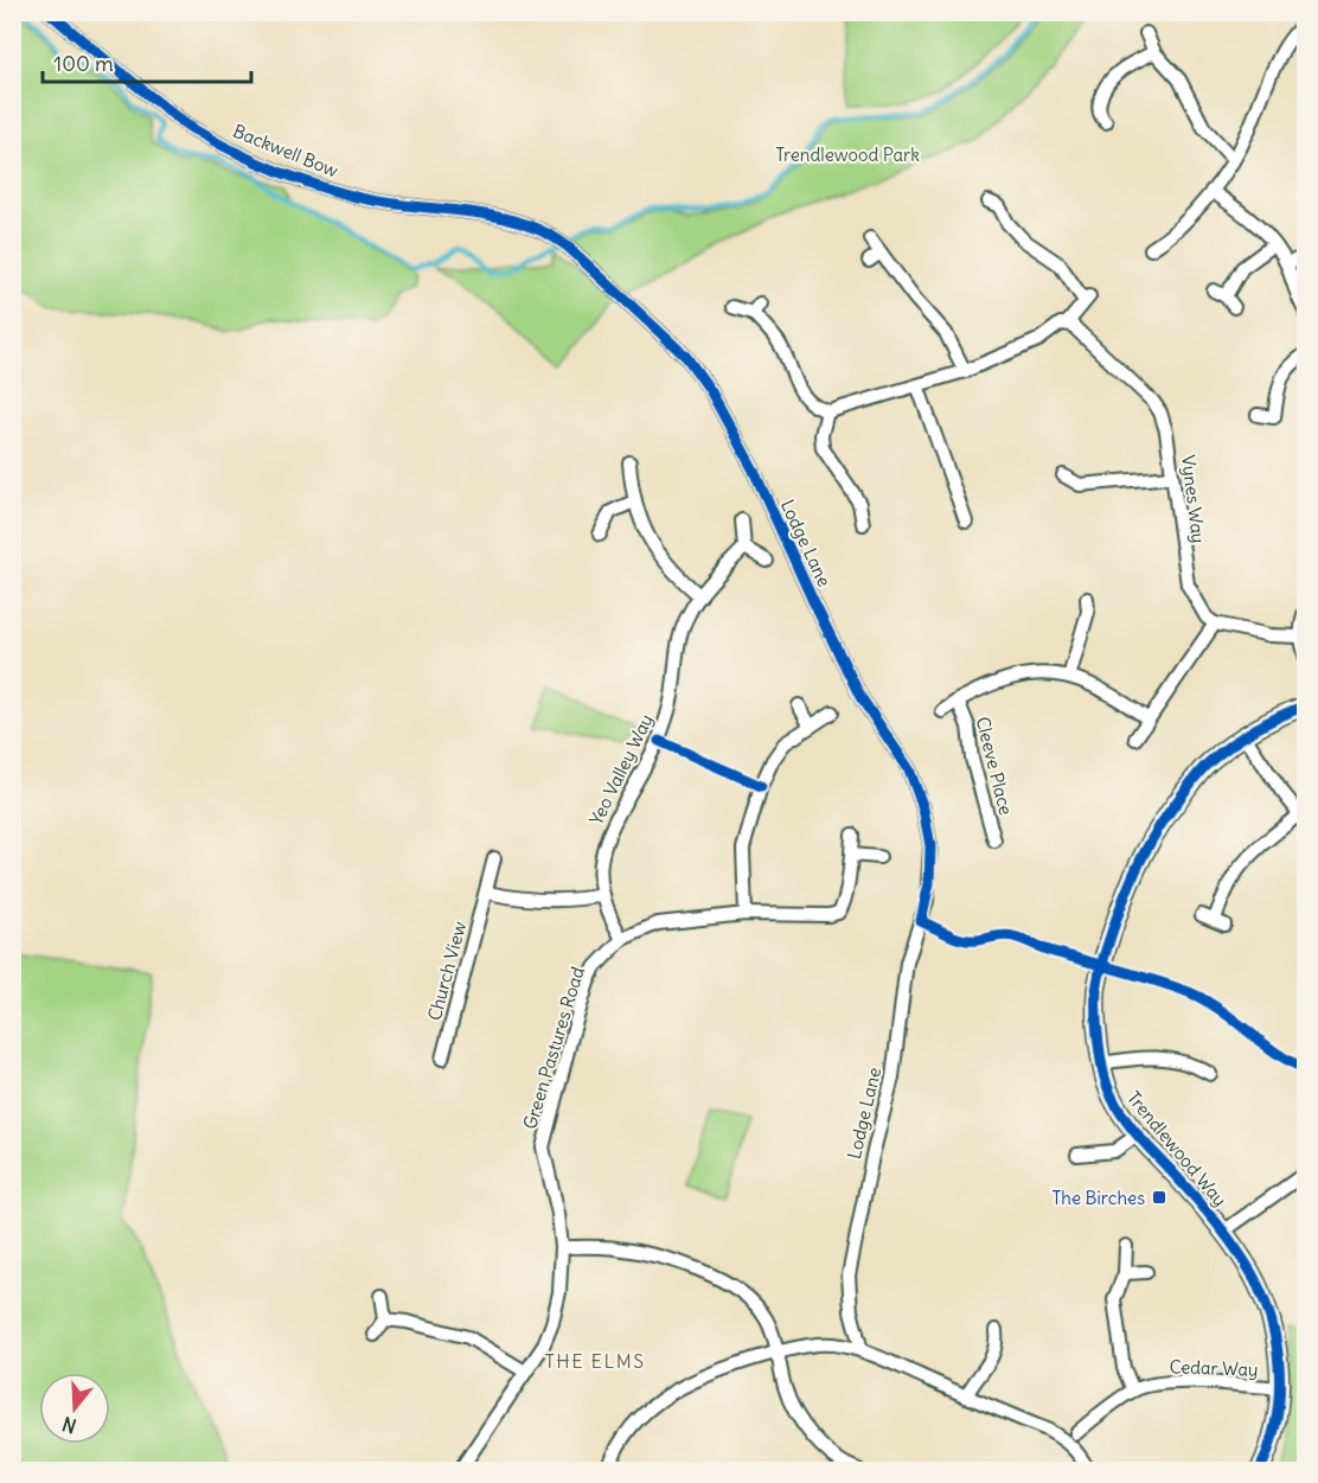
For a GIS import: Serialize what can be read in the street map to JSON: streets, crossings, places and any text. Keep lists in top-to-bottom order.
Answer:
{
  "streets": {
    "street": [
      "Backwell Bow",
      "Vynes Way",
      "Lodge Lane",
      "Cleeve Place",
      "Yeo Valley Way",
      "Church View",
      "Green Pastures Road",
      "Trendlewood Way",
      "Cedar Way"
    ]
  },
  "crossings": [
    ["Backwell Bow", "Lodge Lane"],
    ["Yeo Valley Way", "Green Pastures Road"],
    ["Trendlewood Way", "Cedar Way"]
  ],
  "districts": ["THE ELMS"],
  "parks": ["Trendlewood Park"],
  "places": {
    "transit": ["The Birches"]
  },
  "scale_bar": "100 m",
  "north": "bottom"
}
